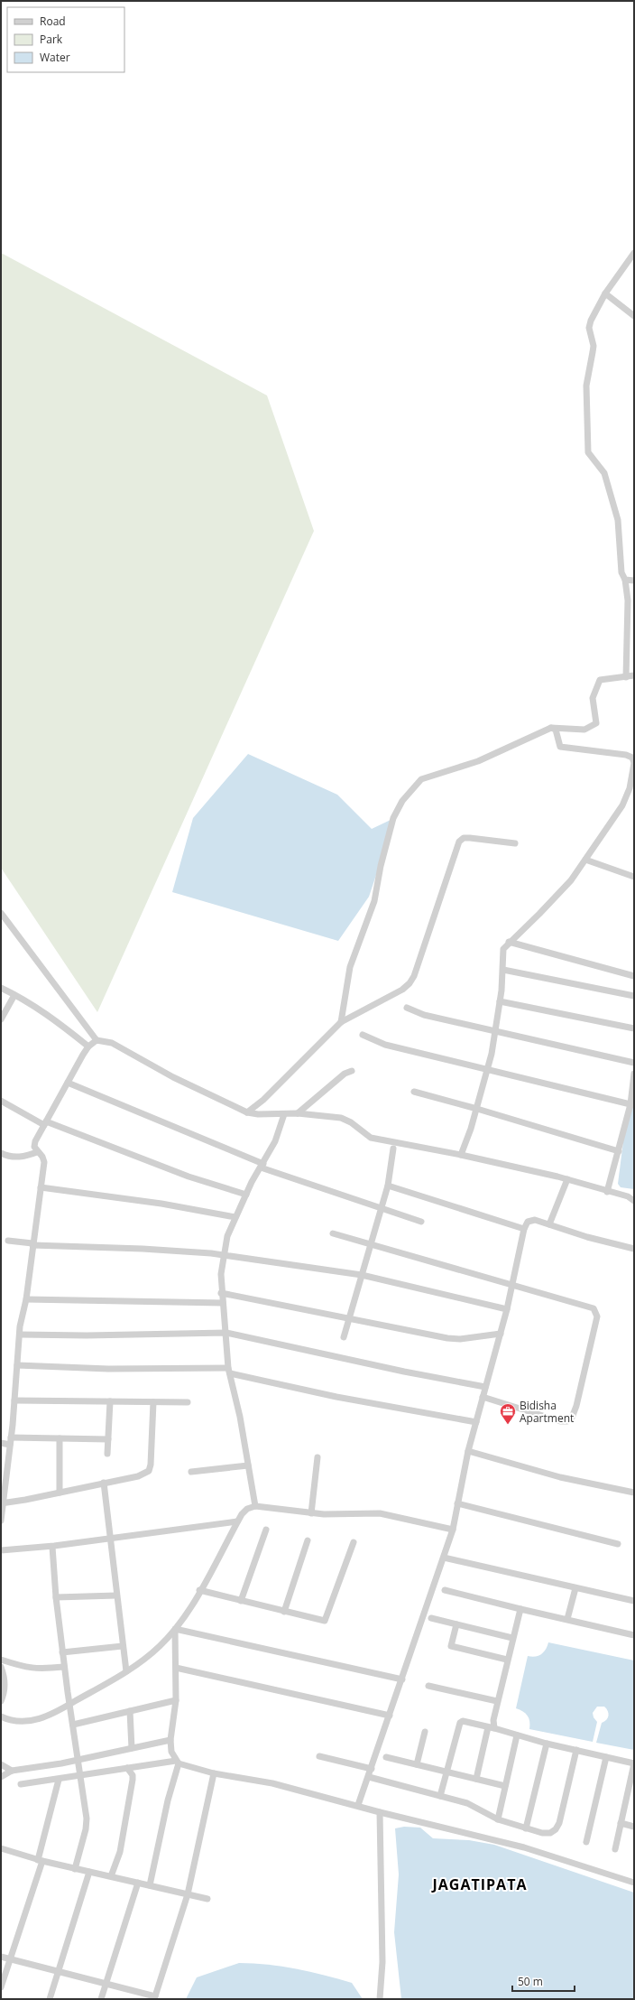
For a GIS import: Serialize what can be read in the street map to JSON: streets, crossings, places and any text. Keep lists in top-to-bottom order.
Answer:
{
  "districts": ["JAGATIPATA"],
  "places": {
    "office": ["Bidisha Apartment"]
  },
  "legend": ["Road", "Park", "Water"],
  "scale_bar": "50 m"
}
